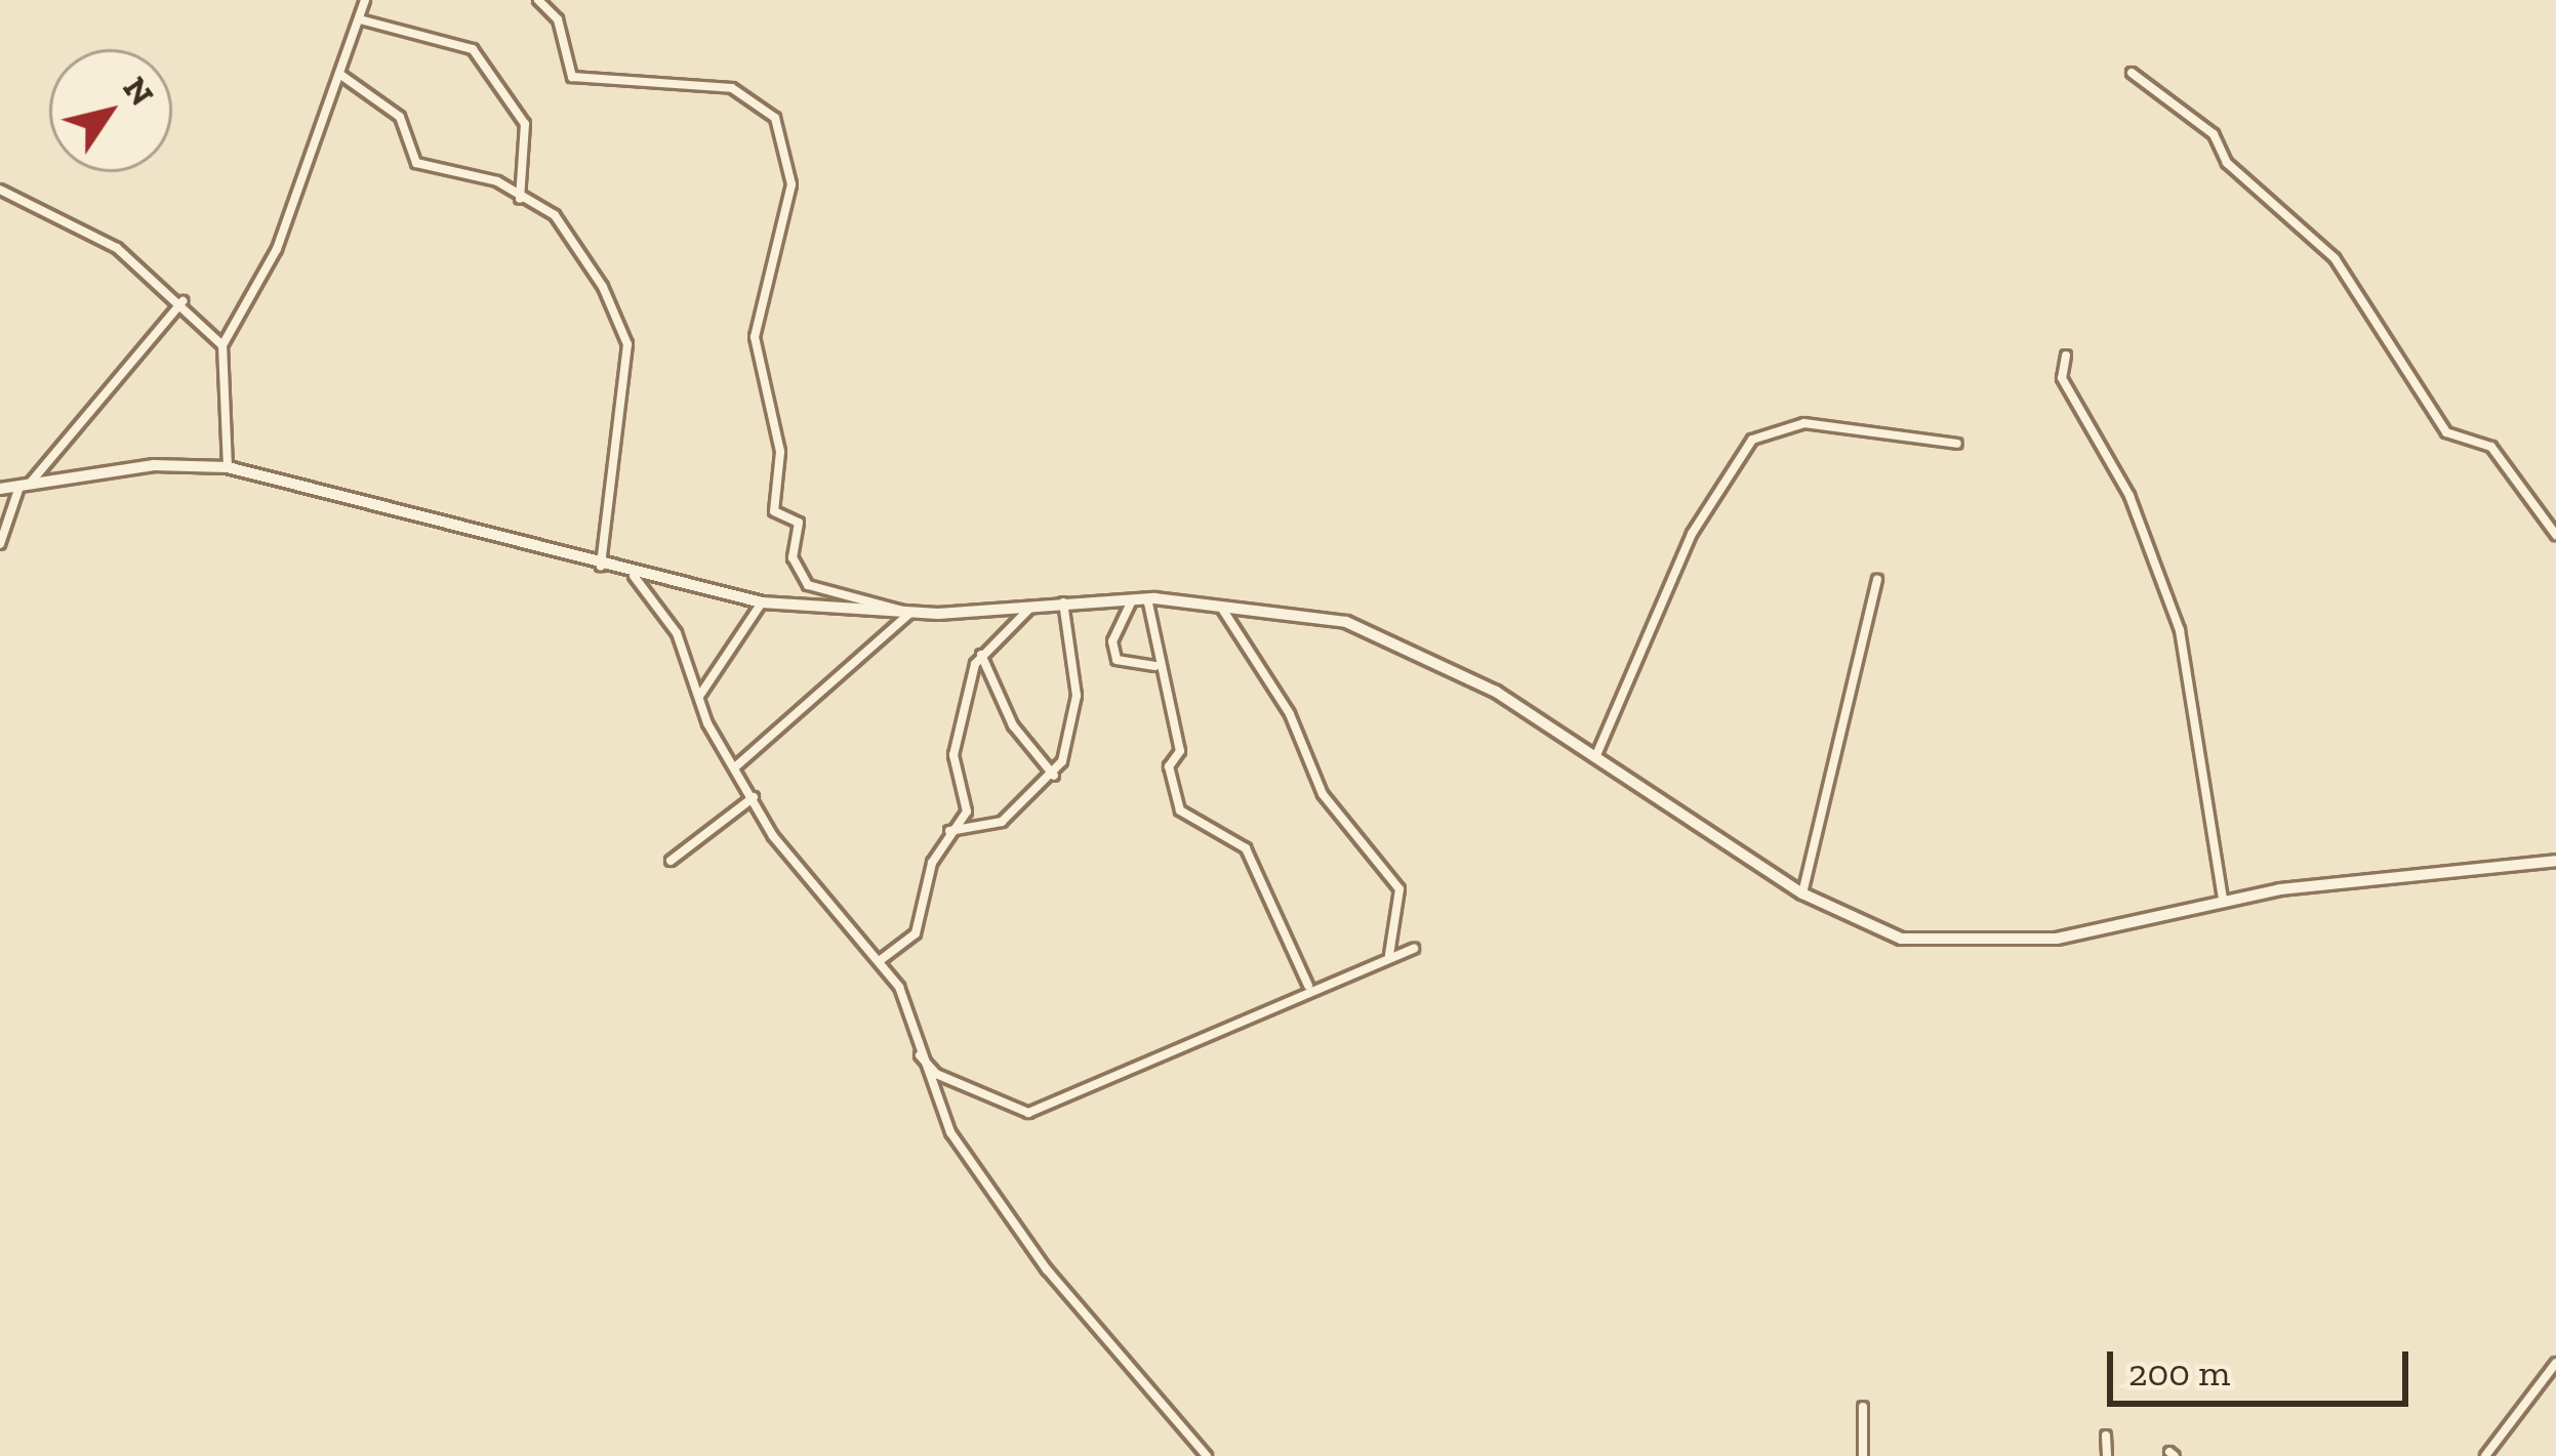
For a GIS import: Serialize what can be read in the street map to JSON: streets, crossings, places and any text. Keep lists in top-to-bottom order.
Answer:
{
  "scale_bar": "200 m",
  "north": "top right"
}
